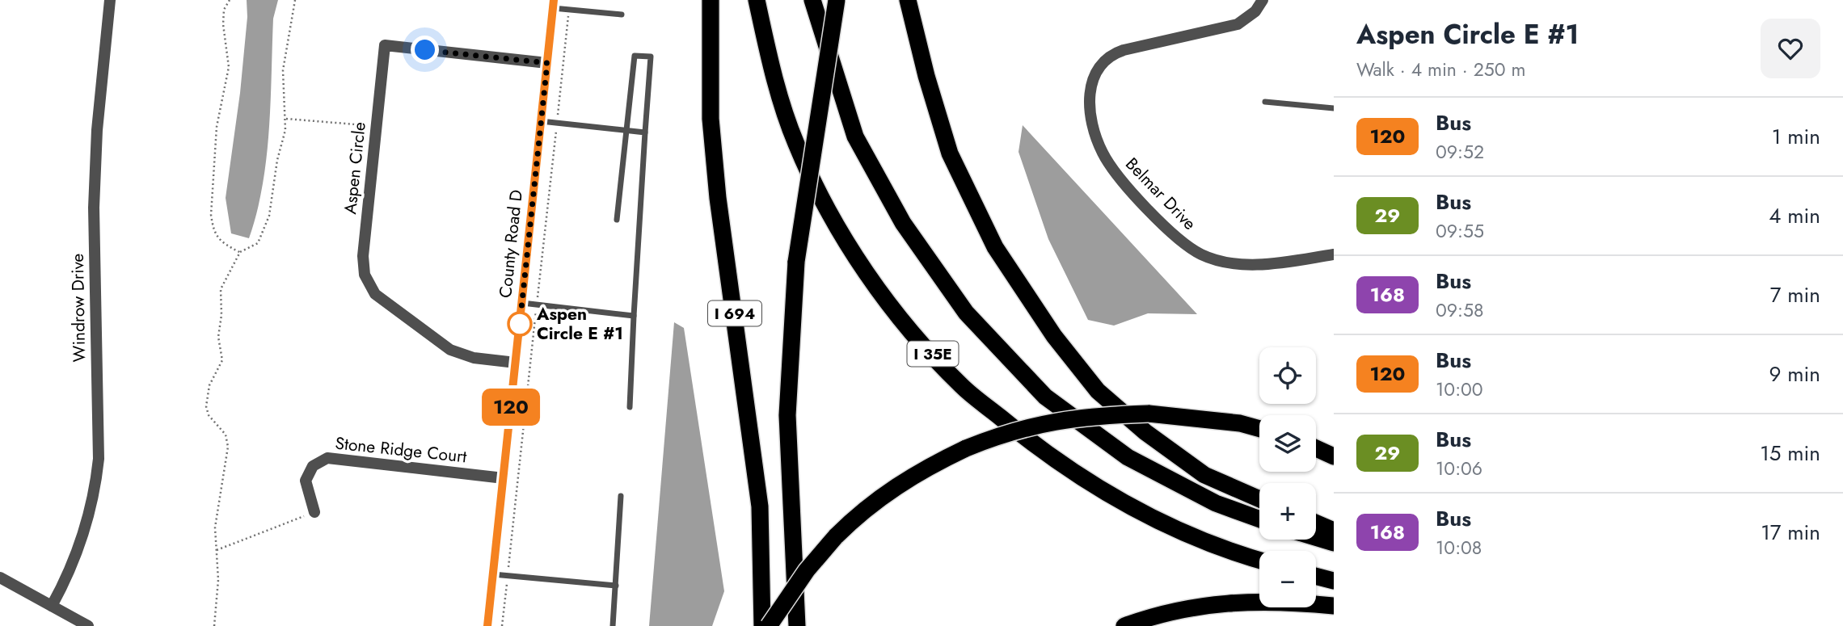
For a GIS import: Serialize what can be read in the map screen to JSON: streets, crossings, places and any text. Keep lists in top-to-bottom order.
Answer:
{
  "streets": {
    "highway": ["I 694", "I 35E"],
    "street": [
      "Aspen Circle",
      "Belmar Drive",
      "County Road D",
      "Windrow Drive",
      "Stone Ridge Court"
    ]
  },
  "crossings": [
    ["Aspen Circle", "County Road D"],
    ["County Road D", "Stone Ridge Court"]
  ],
  "places": ["Aspen Circle E #1"],
  "lines": ["bus line 120"],
  "page": {
    "on_map": "120",
    "heading": ["Aspen Circle E #1", "Walk · 4 min · 250 m"],
    "list": [
      {
        "mark": "120",
        "name": "Bus",
        "note": "09:52",
        "value": "1 min"
      },
      {
        "mark": "29",
        "name": "Bus",
        "note": "09:55",
        "value": "4 min"
      },
      {
        "mark": "168",
        "name": "Bus",
        "note": "09:58",
        "value": "7 min"
      },
      {
        "mark": "120",
        "name": "Bus",
        "note": "10:00",
        "value": "9 min"
      },
      {
        "mark": "29",
        "name": "Bus",
        "note": "10:06",
        "value": "15 min"
      },
      {
        "mark": "168",
        "name": "Bus",
        "note": "10:08",
        "value": "17 min"
      }
    ],
    "map_buttons": ["+", "−"]
  }
}
